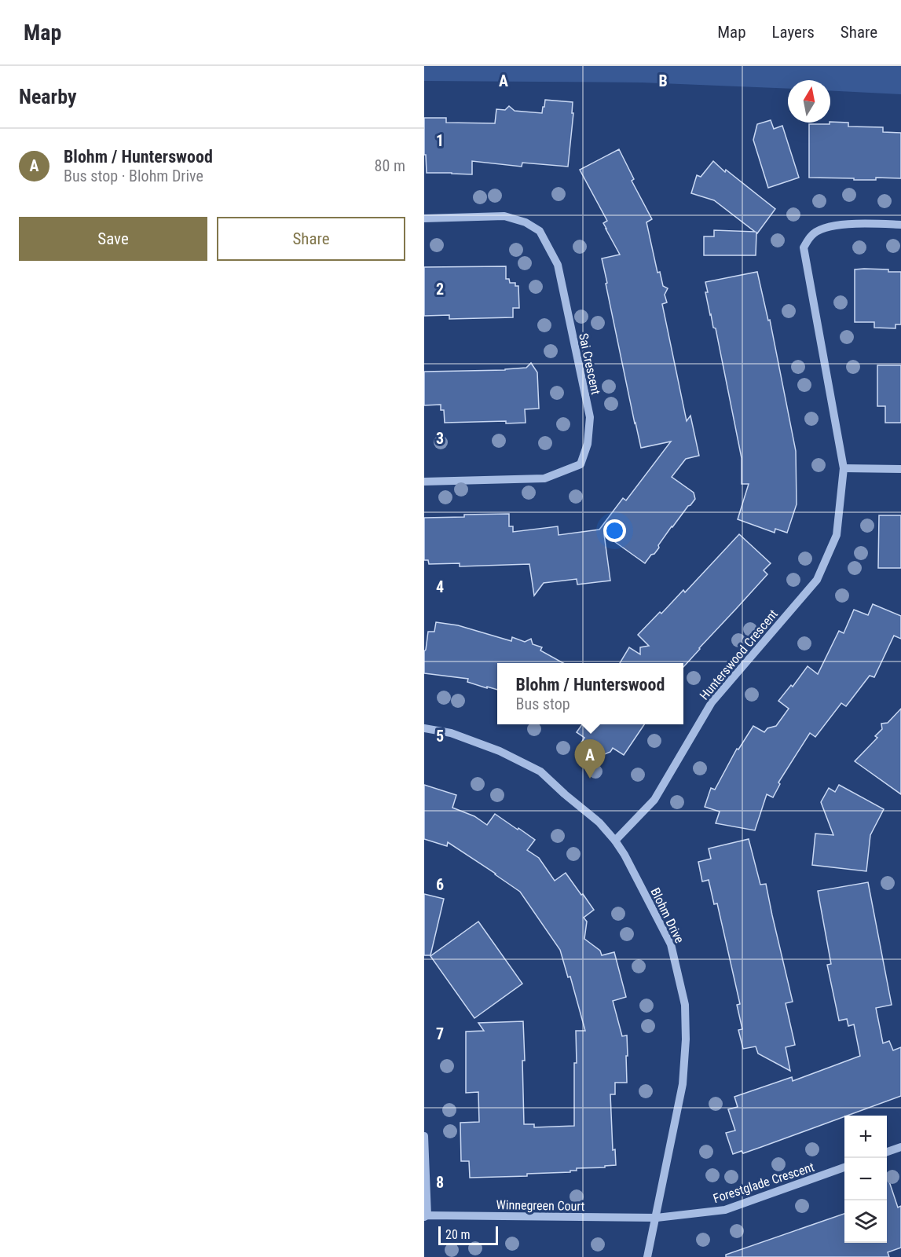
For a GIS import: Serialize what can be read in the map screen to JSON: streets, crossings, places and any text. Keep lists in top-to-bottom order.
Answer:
{
  "streets": {
    "street": [
      "Sai Crescent",
      "Hunterswood Crescent",
      "Blohm Drive",
      "Forestglade Crescent",
      "Winnegreen Court"
    ]
  },
  "crossings": [
    ["Hunterswood Crescent", "Blohm Drive"],
    ["Blohm Drive", "Forestglade Crescent"],
    ["Blohm Drive", "Winnegreen Court"],
    ["Forestglade Crescent", "Winnegreen Court"]
  ],
  "scale_bar": "20 m",
  "north": "top",
  "page": {
    "header": "Map",
    "nav": ["Map", "Layers", "Share"],
    "heading": "Nearby",
    "list": [
      {
        "mark": "A",
        "name": "Blohm / Hunterswood",
        "note": "Bus stop · Blohm Drive",
        "value": "80 m"
      }
    ],
    "buttons": ["Save", "Share"],
    "popup": ["Blohm / Hunterswood", "Bus stop"],
    "pins": "A",
    "map_buttons": ["+", "−"],
    "scale": "20 m"
  },
  "grid": {
    "columns": ["A", "B"],
    "rows": [
      "1",
      "2",
      "3",
      "4",
      "5",
      "6",
      "7",
      "8"
    ]
  }
}
